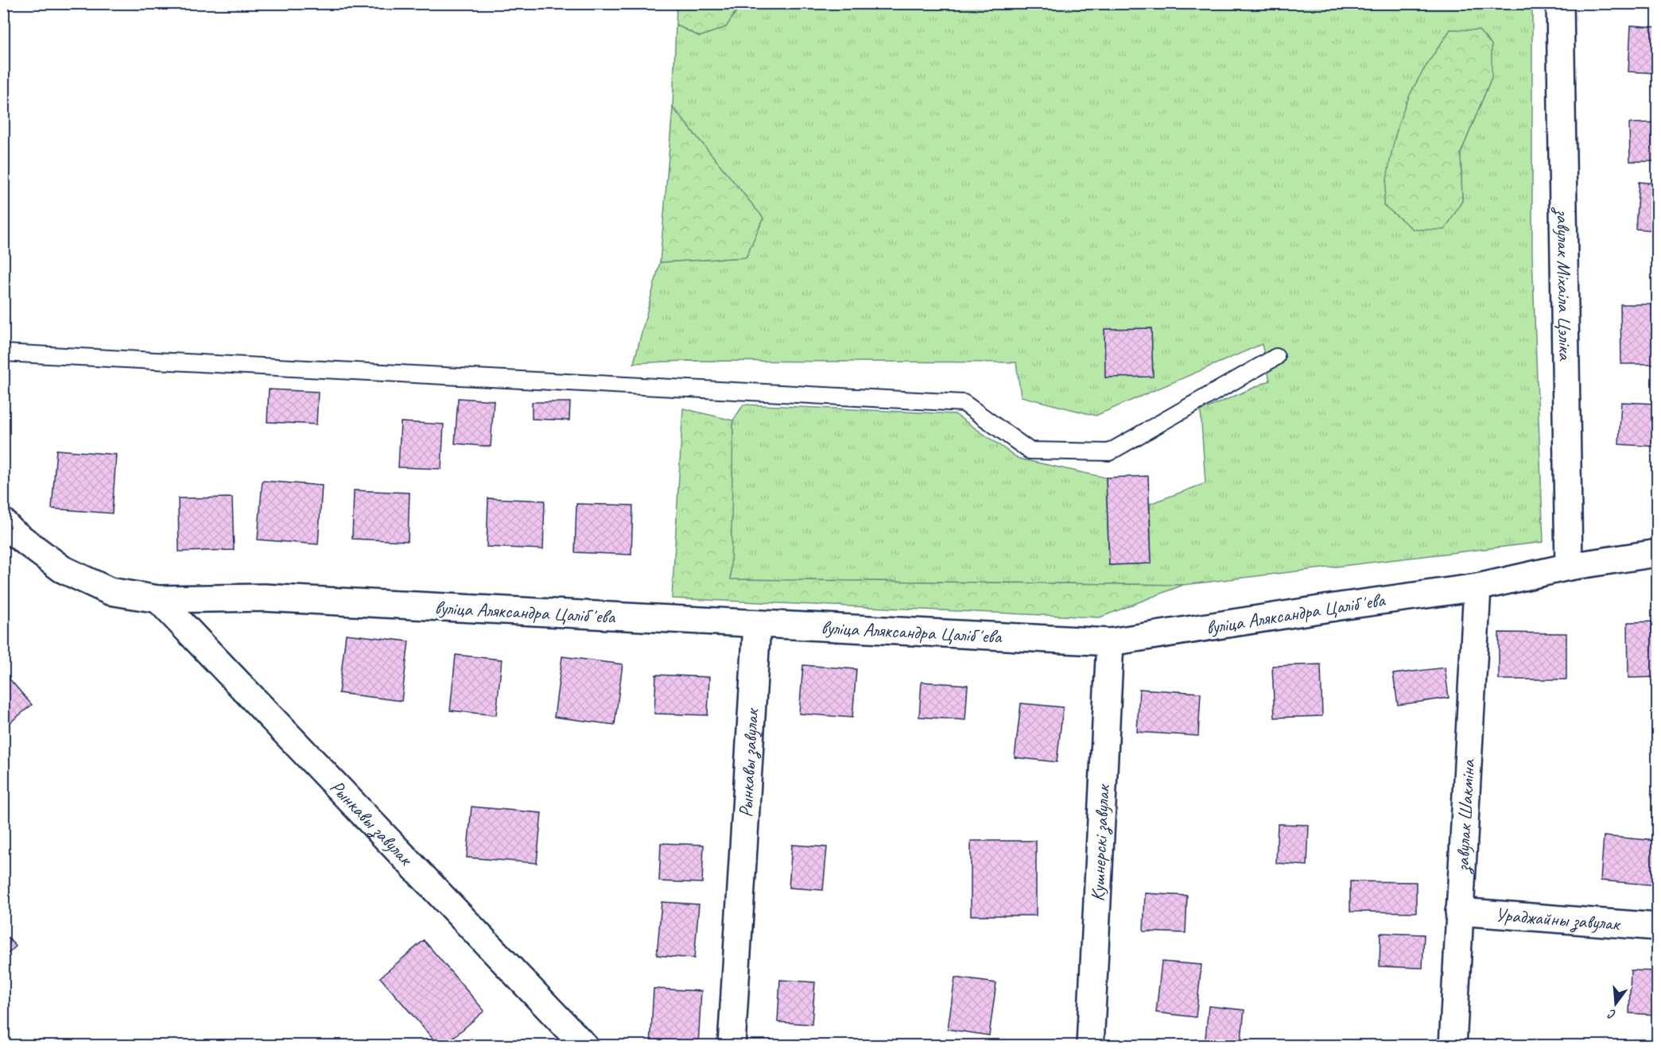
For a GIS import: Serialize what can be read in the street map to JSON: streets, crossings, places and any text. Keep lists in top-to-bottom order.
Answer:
{
  "streets": {
    "street": [
      "завулак Міхаіла Цэліка",
      "вуліца Аляксандра Цалібʼева",
      "Рынкавы завулак",
      "завулак Шакміна",
      "Кушнерскі завулак",
      "Ураджайны завулак"
    ]
  },
  "crossings": [
    ["завулак Міхаіла Цэліка", "вуліца Аляксандра Цалібʼева"],
    ["вуліца Аляксандра Цалібʼева", "Рынкавы завулак"],
    ["вуліца Аляксандра Цалібʼева", "завулак Шакміна"],
    ["вуліца Аляксандра Цалібʼева", "Кушнерскі завулак"],
    ["завулак Шакміна", "Ураджайны завулак"]
  ],
  "north": "bottom"
}
